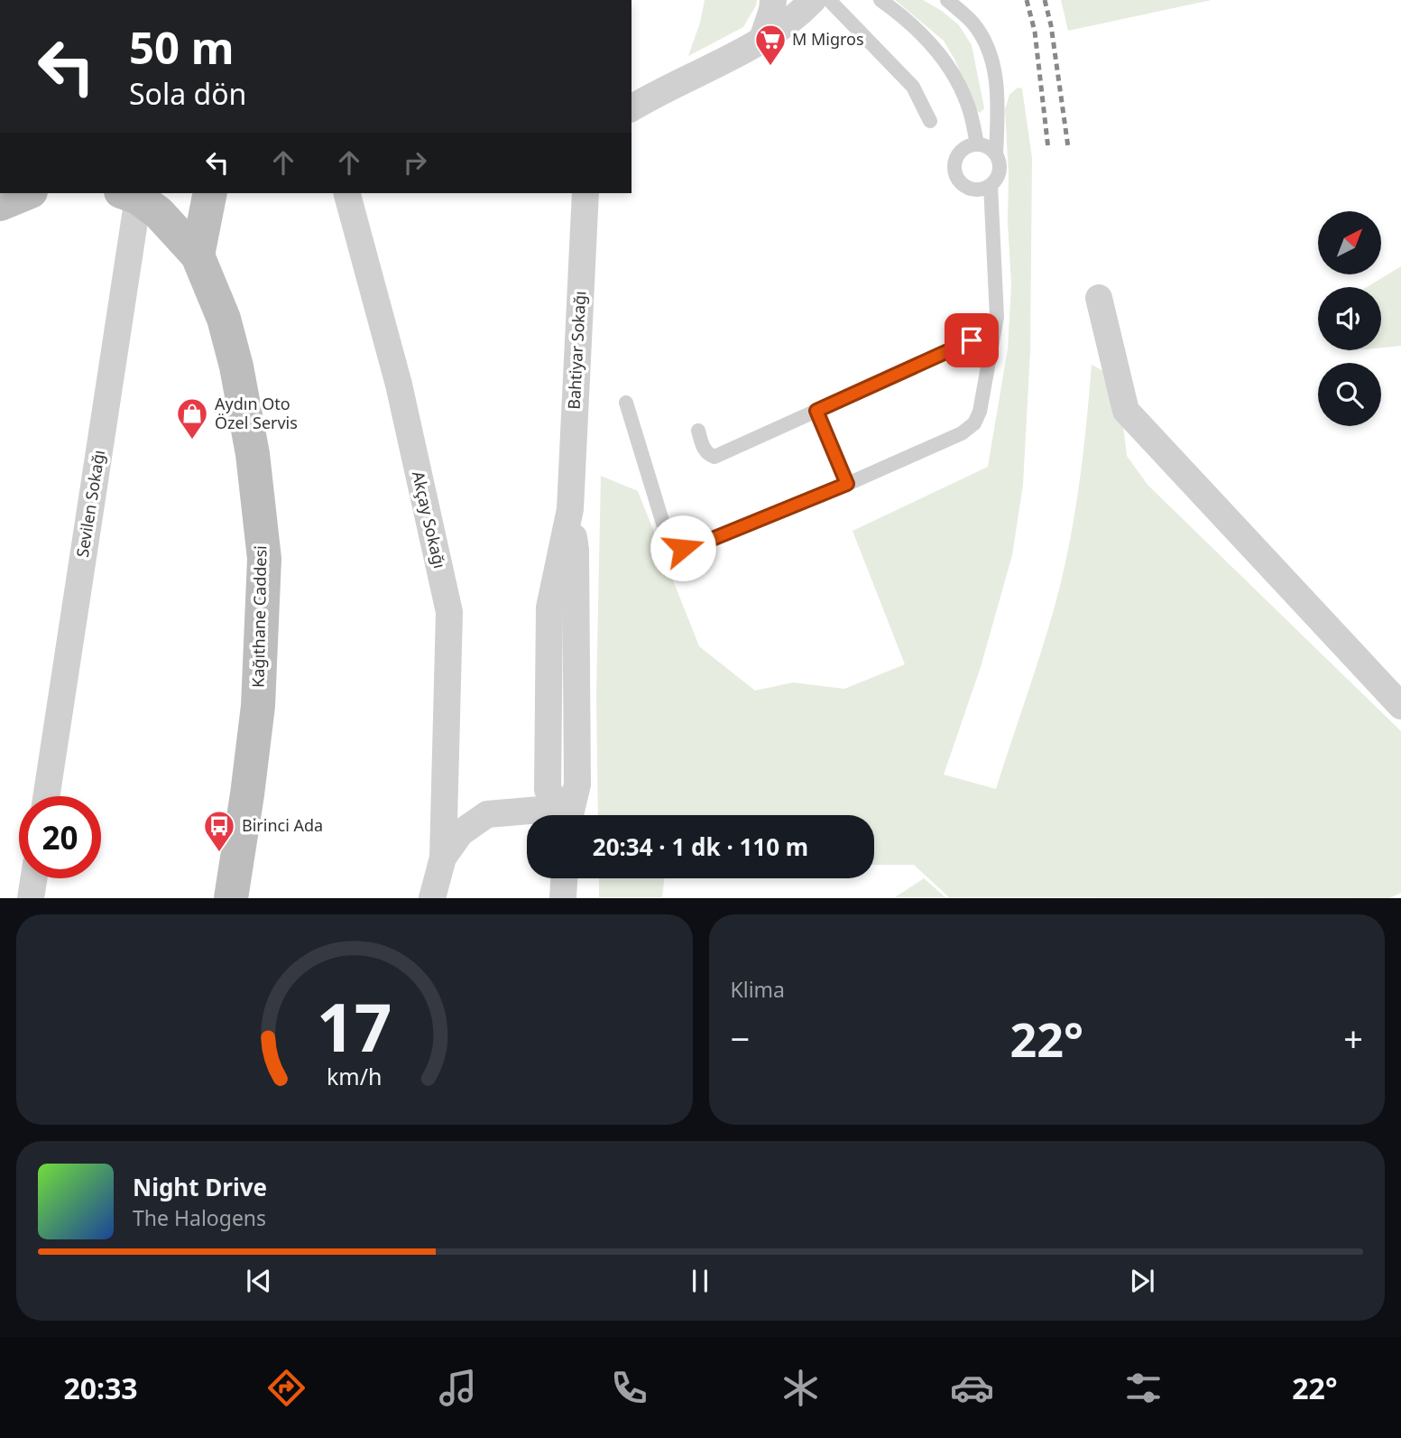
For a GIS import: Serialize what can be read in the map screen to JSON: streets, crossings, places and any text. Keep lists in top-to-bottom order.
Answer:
{
  "streets": {
    "main road": ["Kağıthane Caddesi"],
    "street": ["Bahtiyar Sokağı", "Sevilen Sokağı", "Akçay Sokağı"]
  },
  "crossings": [
    ["Sevilen Sokağı", "Kağıthane Caddesi"]
  ],
  "places": {
    "supermarket": ["M Migros"],
    "shop": ["Aydın Oto Özel Servis"],
    "bus stop": ["Birinci Ada"]
  },
  "north": "top right",
  "page": {
    "turn": ["50 m", "Sola dön"],
    "limit": "20",
    "trip": "20:34 · 1 dk · 110 m",
    "tile": "Klima",
    "heat": ["−", "22°", "+"],
    "song": ["Night Drive", "The Halogens"],
    "tabs": ["20:33", "22°"],
    "gauge": ["17", "km/h"]
  }
}
